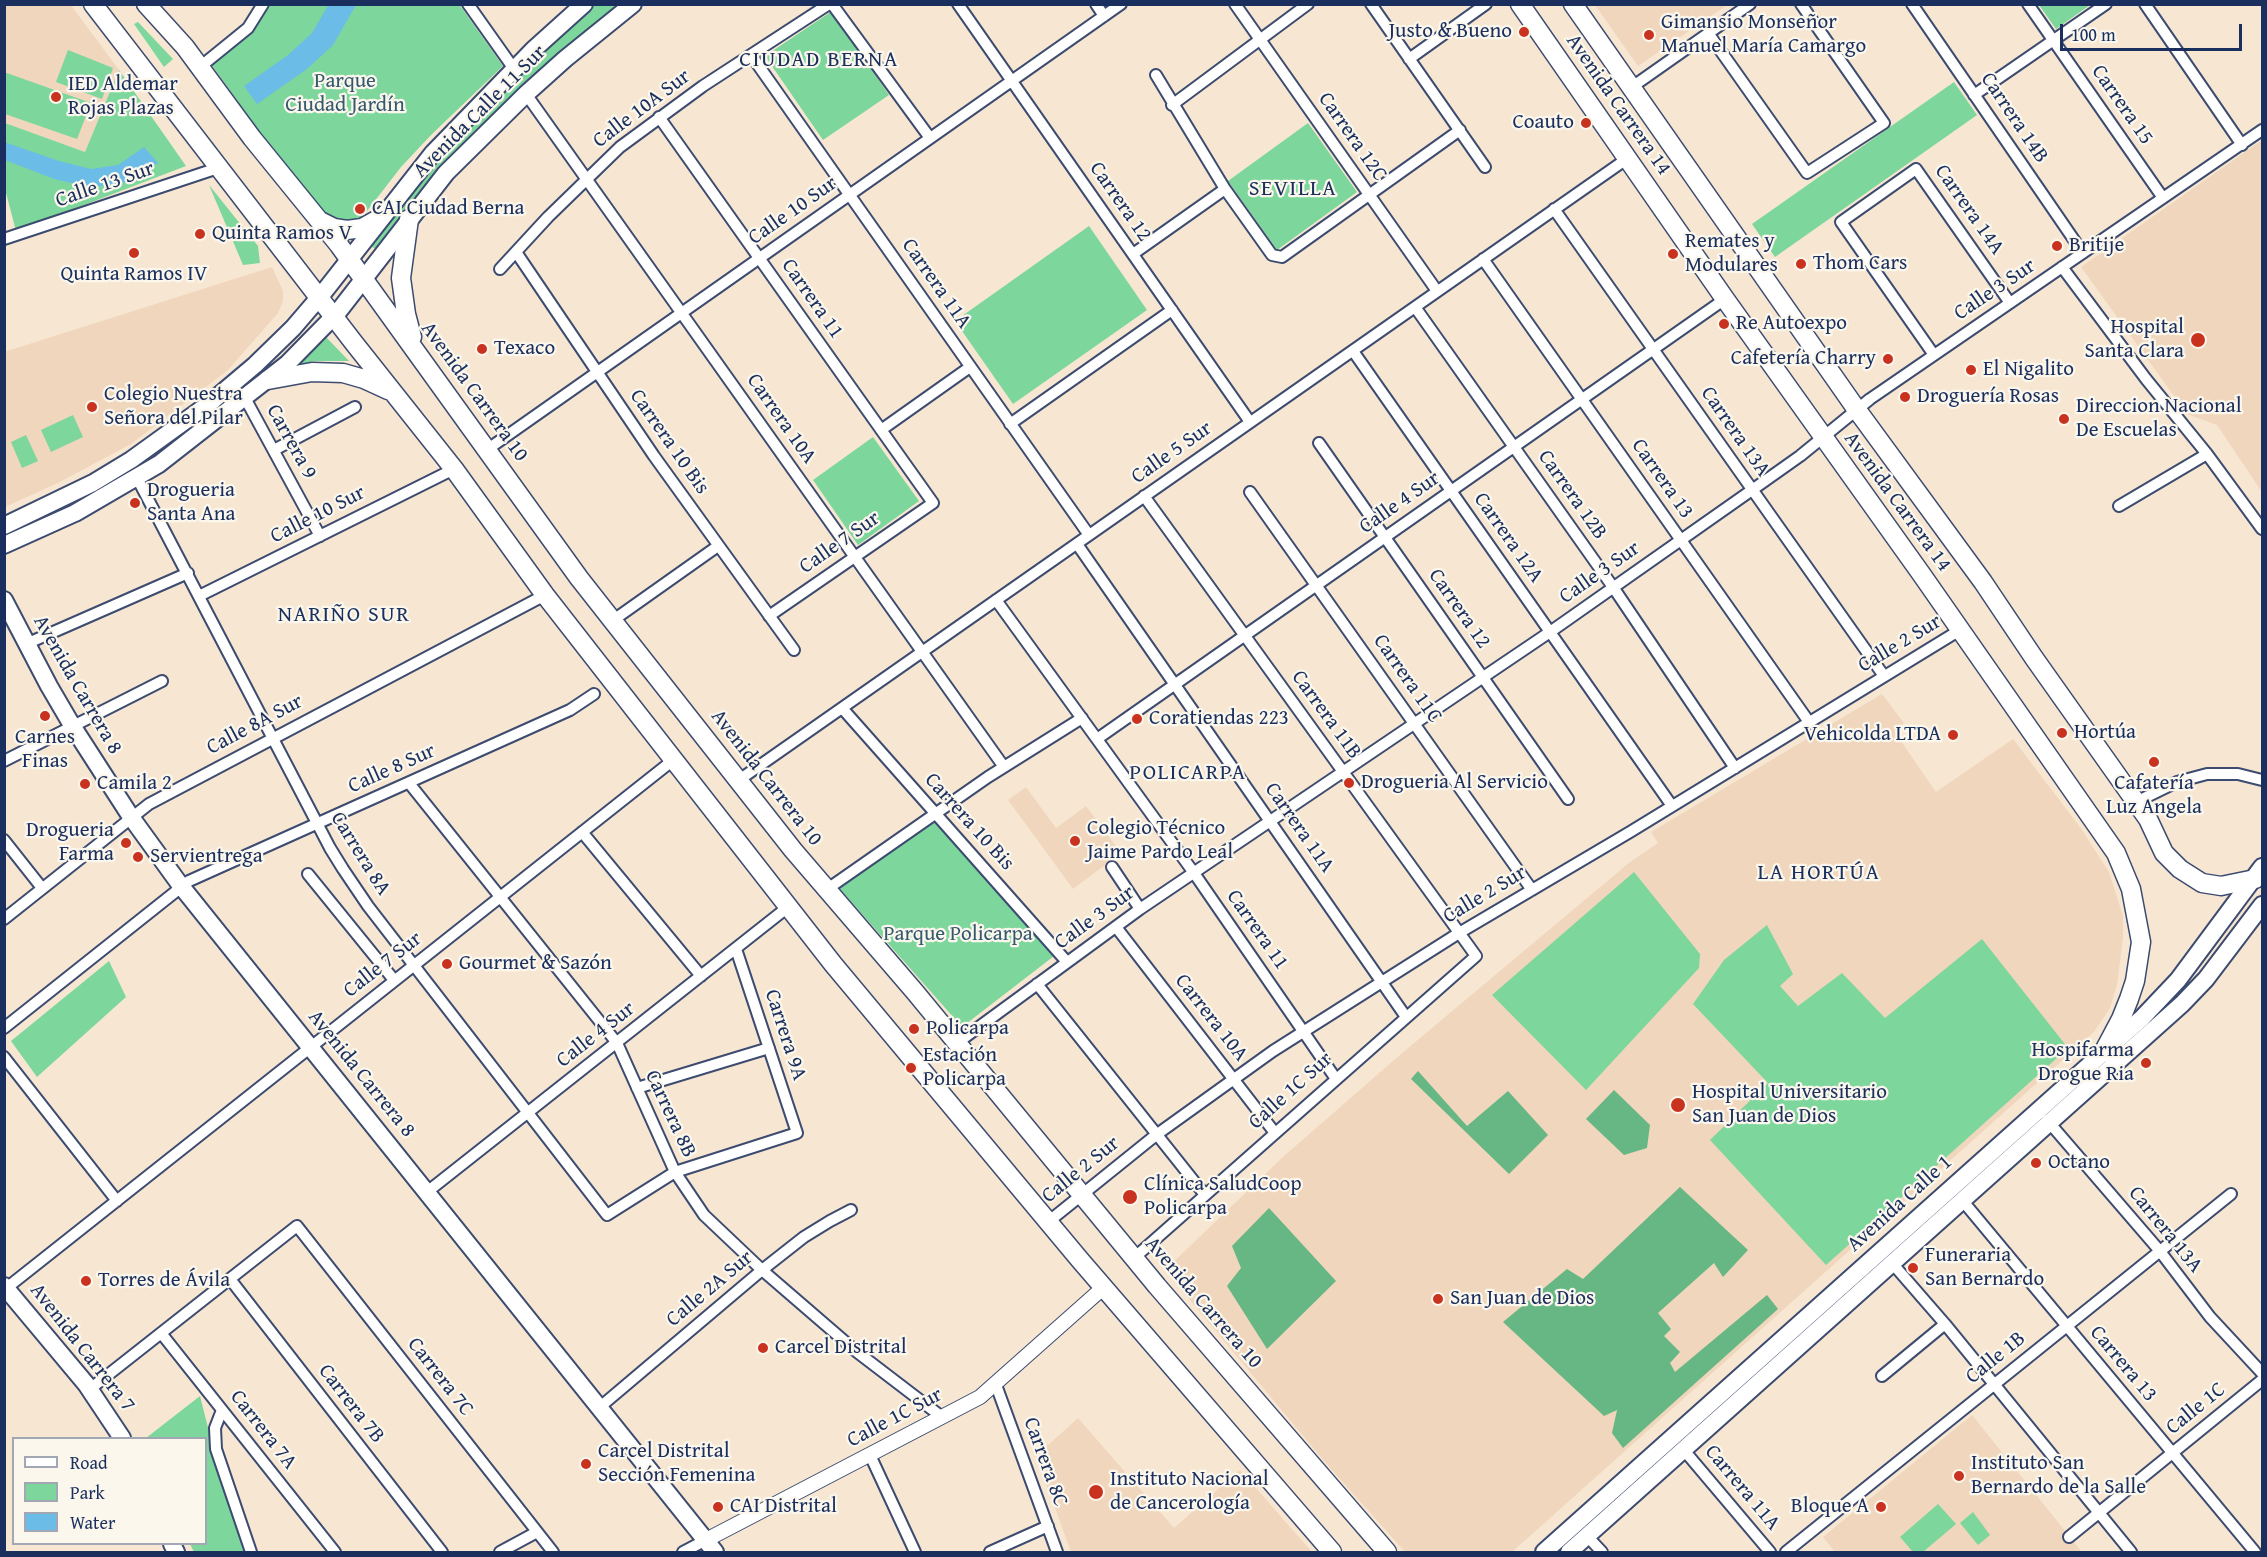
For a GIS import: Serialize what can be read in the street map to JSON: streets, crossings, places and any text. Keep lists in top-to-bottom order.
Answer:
{
  "streets": {
    "main road": [
      "Avenida Carrera 14",
      "Avenida Calle 11 Sur",
      "Avenida Carrera 10",
      "Avenida Carrera 8",
      "Avenida Calle 1",
      "Avenida Carrera 7"
    ],
    "street": [
      "Carrera 15",
      "Calle 10A Sur",
      "Carrera 14B",
      "Carrera 12C",
      "Calle 13 Sur",
      "Carrera 12",
      "Carrera 14A",
      "Calle 10 Sur",
      "Carrera 11A",
      "Calle 3 Sur",
      "Carrera 11",
      "Carrera 10A",
      "Carrera 13A",
      "Carrera 9",
      "Carrera 10 Bis",
      "Calle 5 Sur",
      "Carrera 13",
      "Carrera 12B",
      "Calle 4 Sur",
      "Carrera 12A",
      "Calle 7 Sur",
      "Calle 2 Sur",
      "Carrera 11C",
      "Carrera 11B",
      "Calle 8A Sur",
      "Calle 8 Sur",
      "Carrera 8A",
      "Carrera 9A",
      "Calle 1C Sur",
      "Carrera 8B",
      "Calle 2A Sur",
      "Calle 1B",
      "Carrera 7C",
      "Carrera 7B",
      "Calle 1C",
      "Carrera 7A",
      "Carrera 8C"
    ]
  },
  "crossings": [
    ["Avenida Carrera 14", "Calle 3 Sur"],
    ["Avenida Carrera 14", "Calle 5 Sur"],
    ["Avenida Carrera 14", "Calle 4 Sur"],
    ["Avenida Carrera 14", "Calle 2 Sur"],
    ["Avenida Carrera 14", "Avenida Calle 1"],
    ["Carrera 15", "Calle 3 Sur"],
    ["Calle 10A Sur", "Carrera 11A"],
    ["Calle 10A Sur", "Carrera 11"],
    ["Calle 10A Sur", "Carrera 10A"],
    ["Calle 10A Sur", "Carrera 10 Bis"],
    ["Avenida Calle 11 Sur", "Avenida Carrera 10"],
    ["Avenida Calle 11 Sur", "Carrera 10A"],
    ["Avenida Calle 11 Sur", "Carrera 9"],
    ["Avenida Calle 11 Sur", "Carrera 8A"],
    ["Carrera 14B", "Calle 3 Sur"],
    ["Carrera 12C", "Calle 5 Sur"],
    ["Carrera 12", "Calle 10 Sur"],
    ["Carrera 12", "Calle 3 Sur"],
    ["Carrera 12", "Calle 5 Sur"],
    ["Carrera 12", "Calle 4 Sur"],
    ["Carrera 14A", "Calle 3 Sur"],
    ["Calle 10 Sur", "Carrera 11A"],
    ["Calle 10 Sur", "Carrera 11"],
    ["Calle 10 Sur", "Avenida Carrera 10"],
    ["Calle 10 Sur", "Carrera 10A"],
    ["Calle 10 Sur", "Carrera 9"],
    ["Calle 10 Sur", "Carrera 10 Bis"],
    ["Calle 10 Sur", "Carrera 8A"],
    ["Carrera 11A", "Calle 3 Sur"],
    ["Carrera 11A", "Calle 5 Sur"],
    ["Carrera 11A", "Calle 4 Sur"],
    ["Carrera 11A", "Calle 2 Sur"],
    ["Carrera 11A", "Calle 1C Sur"],
    ["Carrera 11A", "Avenida Calle 1"],
    ["Calle 3 Sur", "Carrera 11"],
    ["Calle 3 Sur", "Avenida Carrera 10"],
    ["Calle 3 Sur", "Carrera 10A"],
    ["Calle 3 Sur", "Carrera 13A"],
    ["Calle 3 Sur", "Carrera 10 Bis"],
    ["Calle 3 Sur", "Carrera 13"],
    ["Calle 3 Sur", "Carrera 12B"],
    ["Calle 3 Sur", "Carrera 12A"],
    ["Calle 3 Sur", "Carrera 11C"],
    ["Calle 3 Sur", "Carrera 11B"],
    ["Carrera 11", "Calle 5 Sur"],
    ["Carrera 11", "Calle 4 Sur"],
    ["Carrera 11", "Calle 7 Sur"],
    ["Carrera 11", "Calle 2 Sur"],
    ["Carrera 11", "Calle 1C Sur"],
    ["Avenida Carrera 10", "Calle 5 Sur"],
    ["Avenida Carrera 10", "Calle 2 Sur"],
    ["Avenida Carrera 10", "Calle 1C Sur"],
    ["Carrera 10A", "Calle 5 Sur"],
    ["Carrera 10A", "Calle 7 Sur"],
    ["Carrera 10A", "Calle 2 Sur"],
    ["Carrera 10A", "Calle 1C Sur"],
    ["Carrera 13A", "Calle 5 Sur"],
    ["Carrera 13A", "Calle 4 Sur"],
    ["Carrera 13A", "Calle 2 Sur"],
    ["Carrera 13A", "Avenida Calle 1"],
    ["Carrera 13A", "Calle 1B"],
    ["Carrera 10 Bis", "Calle 5 Sur"],
    ["Carrera 10 Bis", "Calle 7 Sur"],
    ["Calle 5 Sur", "Carrera 13"],
    ["Calle 5 Sur", "Carrera 12B"],
    ["Calle 5 Sur", "Carrera 12A"],
    ["Calle 5 Sur", "Carrera 11B"],
    ["Carrera 13", "Calle 4 Sur"],
    ["Carrera 13", "Calle 2 Sur"],
    ["Carrera 13", "Avenida Calle 1"],
    ["Carrera 13", "Calle 1B"],
    ["Carrera 13", "Calle 1C"],
    ["Carrera 12B", "Calle 4 Sur"],
    ["Carrera 12B", "Calle 2 Sur"],
    ["Calle 4 Sur", "Carrera 12A"],
    ["Calle 4 Sur", "Carrera 11C"],
    ["Calle 4 Sur", "Avenida Carrera 8"],
    ["Calle 4 Sur", "Carrera 11B"],
    ["Calle 4 Sur", "Carrera 8A"],
    ["Calle 4 Sur", "Carrera 9A"],
    ["Calle 4 Sur", "Carrera 8B"],
    ["Carrera 12A", "Calle 2 Sur"],
    ["Calle 7 Sur", "Avenida Carrera 8"],
    ["Calle 7 Sur", "Carrera 8A"],
    ["Calle 7 Sur", "Carrera 8B"],
    ["Calle 7 Sur", "Avenida Carrera 7"],
    ["Calle 2 Sur", "Carrera 11C"],
    ["Calle 2 Sur", "Carrera 11B"],
    ["Avenida Carrera 8", "Calle 8A Sur"],
    ["Avenida Carrera 8", "Calle 8 Sur"],
    ["Avenida Carrera 8", "Calle 1C Sur"],
    ["Avenida Carrera 8", "Calle 2A Sur"],
    ["Carrera 11B", "Calle 1C Sur"],
    ["Calle 8A Sur", "Carrera 8A"],
    ["Calle 8 Sur", "Carrera 8A"],
    ["Calle 8 Sur", "Carrera 8B"],
    ["Carrera 8A", "Carrera 9A"],
    ["Carrera 8A", "Carrera 8B"],
    ["Carrera 9A", "Carrera 8B"],
    ["Calle 1C Sur", "Carrera 8B"],
    ["Calle 1C Sur", "Carrera 8C"],
    ["Carrera 8B", "Calle 2A Sur"],
    ["Carrera 7C", "Carrera 7B"]
  ],
  "districts": [
    "CIUDAD BERNA",
    "SEVILLA",
    "NARIÑO SUR",
    "POLICARPA",
    "LA HORTÚA"
  ],
  "parks": ["Parque Ciudad Jardín", "Parque Policarpa"],
  "places": [
    "Justo & Bueno",
    "Gimansio Monseñor Manuel María Camargo",
    "IED Aldemar Rojas Plazas",
    "Coauto",
    "CAI Ciudad Berna",
    "Quinta Ramos V",
    "Britije",
    "Quinta Ramos IV",
    "Remates y Modulares",
    "Thom Cars",
    "Re Autoexpo",
    "Hospital Santa Clara",
    "Texaco",
    "Cafetería Charry",
    "El Nigalito",
    "Droguería Rosas",
    "Colegio Nuestra Señora del Pilar",
    "Direccion Nacional De Escuelas",
    "Drogueria Santa Ana",
    "Carnes Finas",
    "Coratiendas 223",
    "Hortúa",
    "Vehicolda LTDA",
    "Cafatería Luz Angela",
    "Drogueria Al Servicio",
    "Camila 2",
    "Colegio Técnico Jaime Pardo Leal",
    "Drogueria Farma",
    "Servientrega",
    "Gourmet & Sazón",
    "Policarpa",
    "Hospifarma Drogue Ria",
    "Estación Policarpa",
    "Hospital Universitario San Juan de Dios",
    "Octano",
    "Clínica SaludCoop Policarpa",
    "Funeraria San Bernardo",
    "Torres de Ávila",
    "San Juan de Dios",
    "Carcel Distrital",
    "Carcel Distrital Sección Femenina",
    "Instituto San Bernardo de la Salle",
    "Instituto Nacional de Cancerología",
    "CAI Distrital",
    "Bloque A"
  ],
  "legend": ["Road", "Park", "Water"],
  "scale_bar": "100 m"
}
